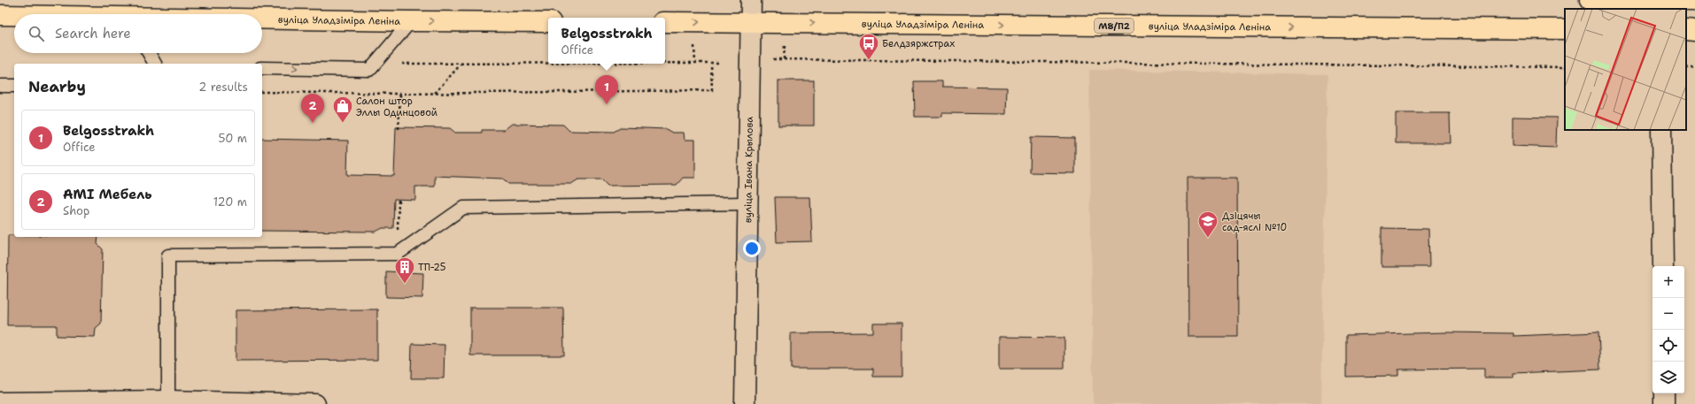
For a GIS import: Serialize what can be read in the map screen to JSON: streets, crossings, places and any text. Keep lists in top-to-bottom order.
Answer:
{
  "streets": {
    "main road": ["вуліца Уладзіміра Леніна", "М8/П2"],
    "street": ["вуліца Івана Крылова"]
  },
  "crossings": [
    ["вуліца Уладзіміра Леніна", "вуліца Івана Крылова"]
  ],
  "one_way": ["вуліца Уладзіміра Леніна"],
  "places": {
    "bus stop": ["Белдзяржстрах"],
    "shop": ["Салон штор Эллы Одинцовой"],
    "school or university": ["Дзіцячы сад-яслі №10"],
    "building": ["ТП-25"]
  },
  "page": {
    "search": "Search here",
    "popup": ["Belgosstrakh", "Office"],
    "heading": ["Nearby", "2 results"],
    "pins": ["1", "2"],
    "list": [
      {
        "mark": "1",
        "name": "Belgosstrakh",
        "note": "Office",
        "value": "50 m"
      },
      {
        "mark": "2",
        "name": "AMI Мебель",
        "note": "Shop",
        "value": "120 m"
      }
    ],
    "map_buttons": ["+", "−"]
  }
}
